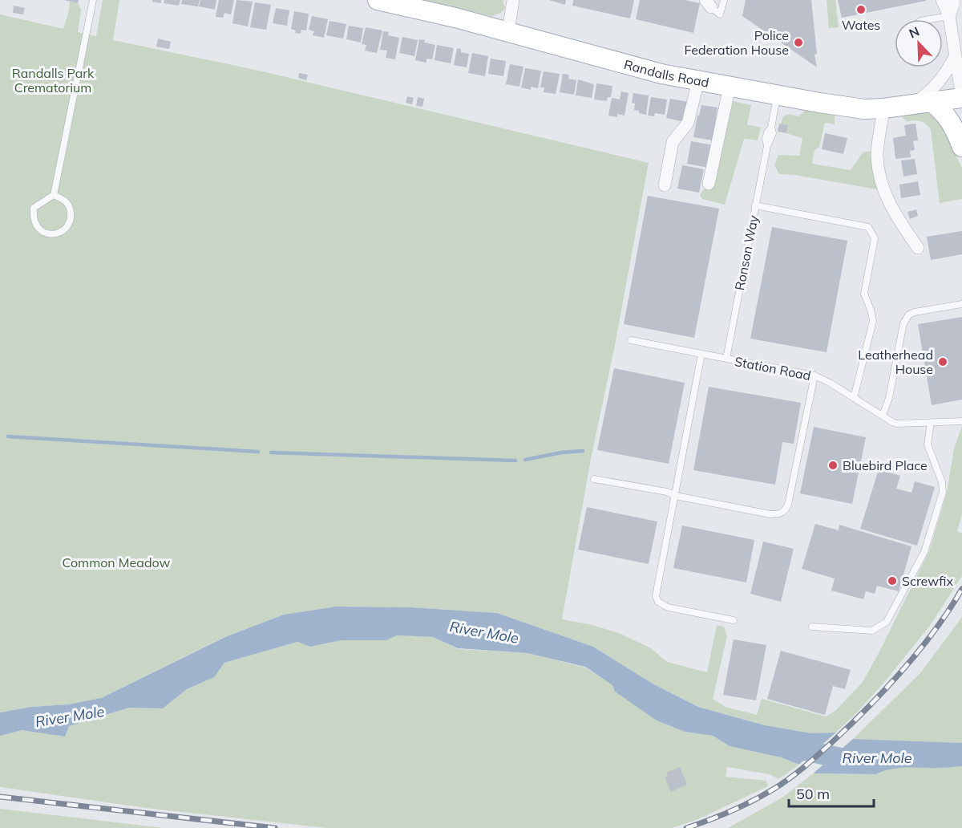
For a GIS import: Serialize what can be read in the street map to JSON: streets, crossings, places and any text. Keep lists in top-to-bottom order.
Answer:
{
  "streets": {
    "main road": ["Randalls Road"],
    "lane": ["Ronson Way", "Station Road"]
  },
  "crossings": [
    ["Randalls Road", "Ronson Way"],
    ["Ronson Way", "Station Road"]
  ],
  "water": ["River Mole"],
  "parks": ["Randalls Park Crematorium", "Common Meadow"],
  "places": [
    "Wates",
    "Police Federation House",
    "Leatherhead House",
    "Bluebird Place",
    "Screwfix"
  ],
  "scale_bar": "50 m",
  "north": "top left"
}
